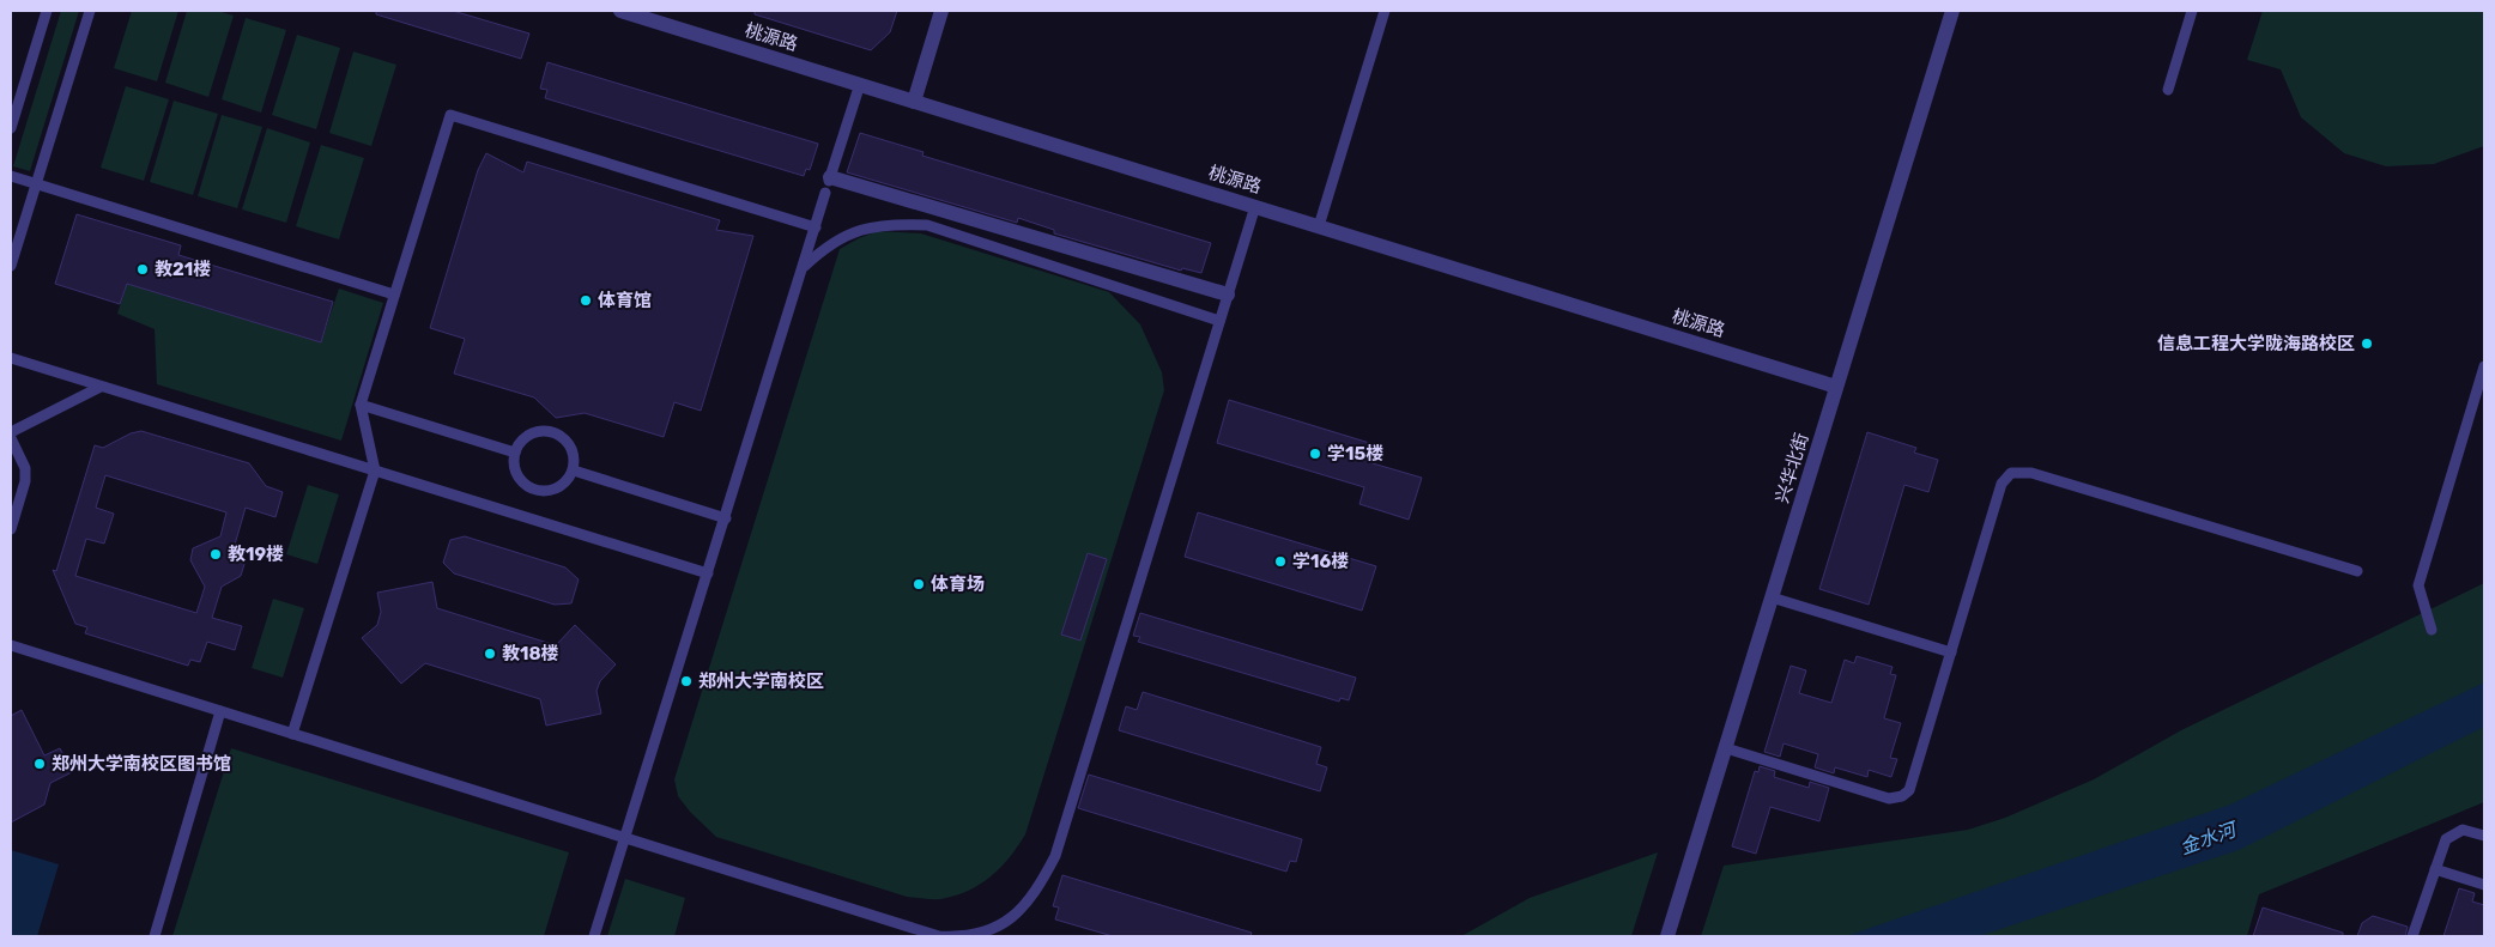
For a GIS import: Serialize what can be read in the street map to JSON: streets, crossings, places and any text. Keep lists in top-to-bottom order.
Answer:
{
  "streets": {
    "street": ["桃源路", "兴华北街"]
  },
  "crossings": [
    ["桃源路", "兴华北街"]
  ],
  "water": ["金水河"],
  "places": [
    "教21楼",
    "体育馆",
    "信息工程大学陇海路校区",
    "学15楼",
    "教19楼",
    "学16楼",
    "体育场",
    "教18楼",
    "郑州大学南校区",
    "郑州大学南校区图书馆"
  ]
}
